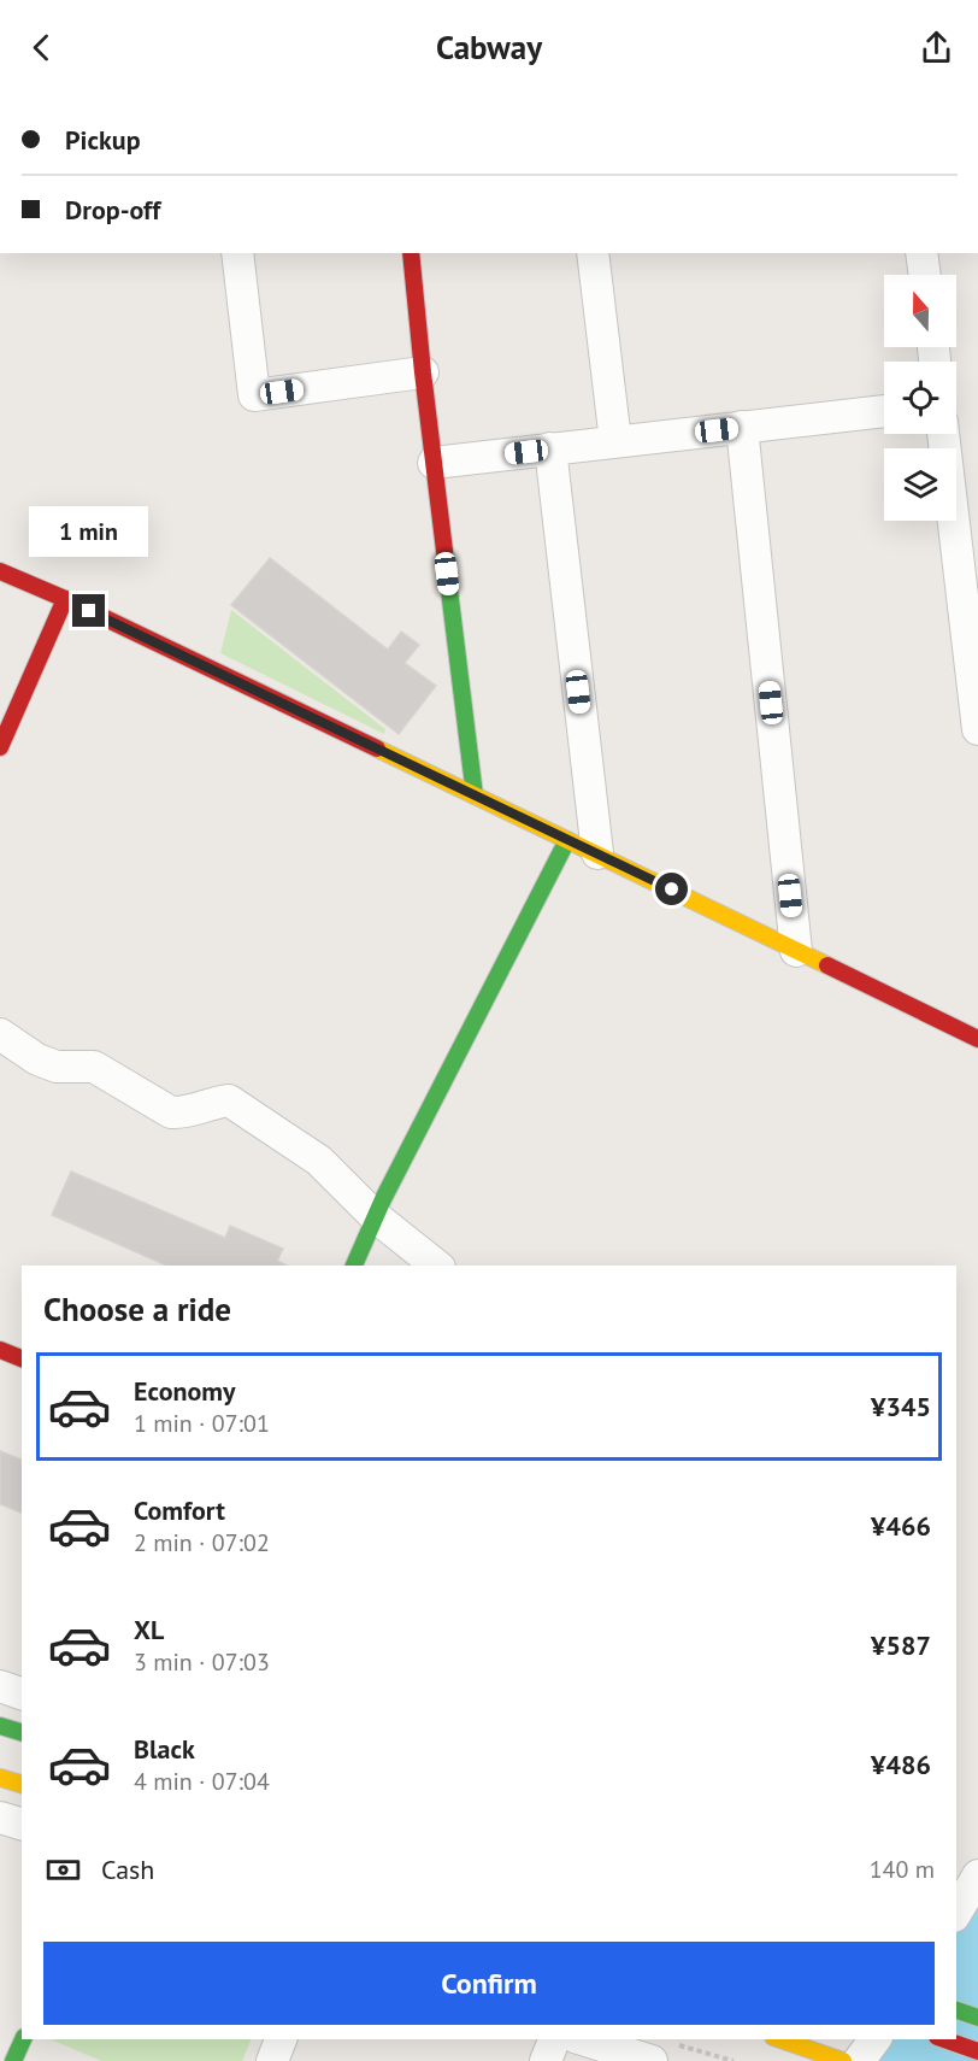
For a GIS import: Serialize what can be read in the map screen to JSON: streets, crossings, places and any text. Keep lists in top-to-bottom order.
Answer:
{
  "north": "top",
  "page": {
    "header": "Cabway",
    "banner": ["Pickup", "Drop-off"],
    "bubble": "1 min",
    "heading": "Choose a ride",
    "list": [
      {
        "name": "Economy",
        "note": "1 min · 07:01",
        "value": "¥345"
      },
      {
        "name": "Comfort",
        "note": "2 min · 07:02",
        "value": "¥466"
      },
      {
        "name": "XL",
        "note": "3 min · 07:03",
        "value": "¥587"
      },
      {
        "name": "Black",
        "note": "4 min · 07:04",
        "value": "¥486"
      }
    ],
    "pay": ["Cash", "140 m"],
    "buttons": "Confirm"
  }
}
